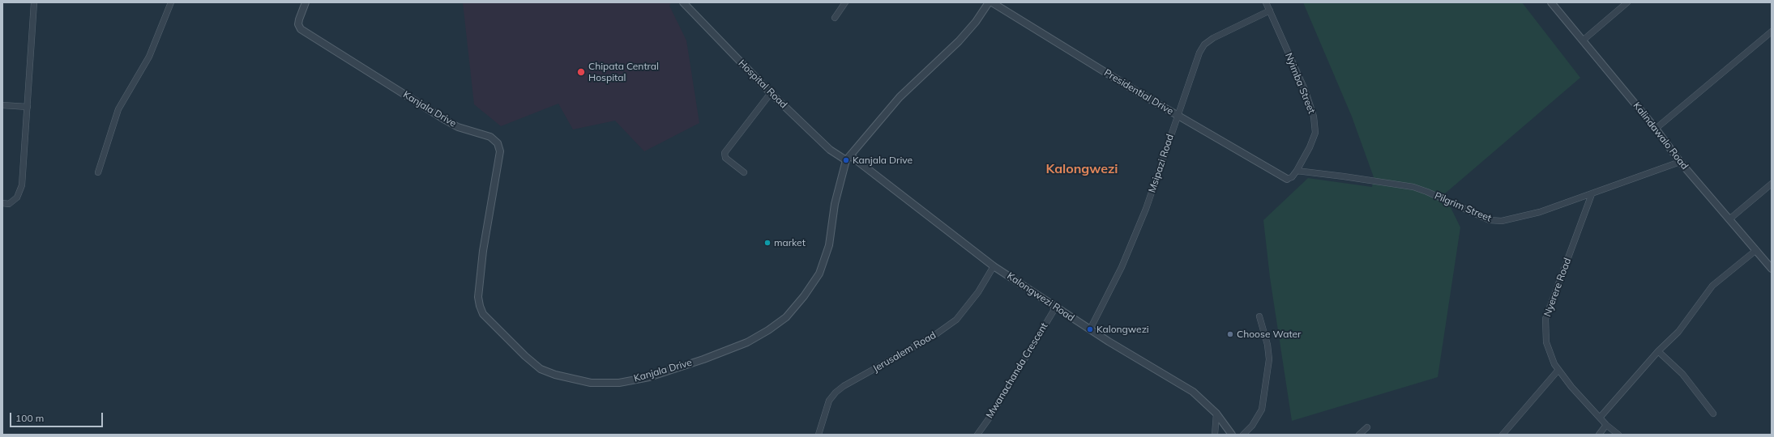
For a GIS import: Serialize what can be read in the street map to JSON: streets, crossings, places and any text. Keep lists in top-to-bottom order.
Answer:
{
  "streets": {
    "street": [
      "Nyimba Street",
      "Hospital Road",
      "Presidential Drive",
      "Kanjala Drive",
      "Kalindawalo Road",
      "Msipazi Road",
      "Pilgrim Street",
      "Nyerere Road",
      "Kalongwezi Road",
      "Jerusalem Road",
      "Mwanachanda Crescent"
    ]
  },
  "crossings": [
    ["Nyimba Street", "Presidential Drive"],
    ["Nyimba Street", "Msipazi Road"],
    ["Nyimba Street", "Pilgrim Street"],
    ["Hospital Road", "Kanjala Drive"],
    ["Hospital Road", "Kalongwezi Road"],
    ["Presidential Drive", "Msipazi Road"],
    ["Kanjala Drive", "Kalongwezi Road"],
    ["Kalindawalo Road", "Pilgrim Street"],
    ["Msipazi Road", "Kalongwezi Road"],
    ["Pilgrim Street", "Nyerere Road"],
    ["Kalongwezi Road", "Jerusalem Road"],
    ["Kalongwezi Road", "Mwanachanda Crescent"]
  ],
  "districts": ["Kalongwezi"],
  "places": [
    "Chipata Central Hospital",
    "Kanjala Drive",
    "market",
    "Kalongwezi",
    "Choose Water"
  ],
  "scale_bar": "100 m"
}
